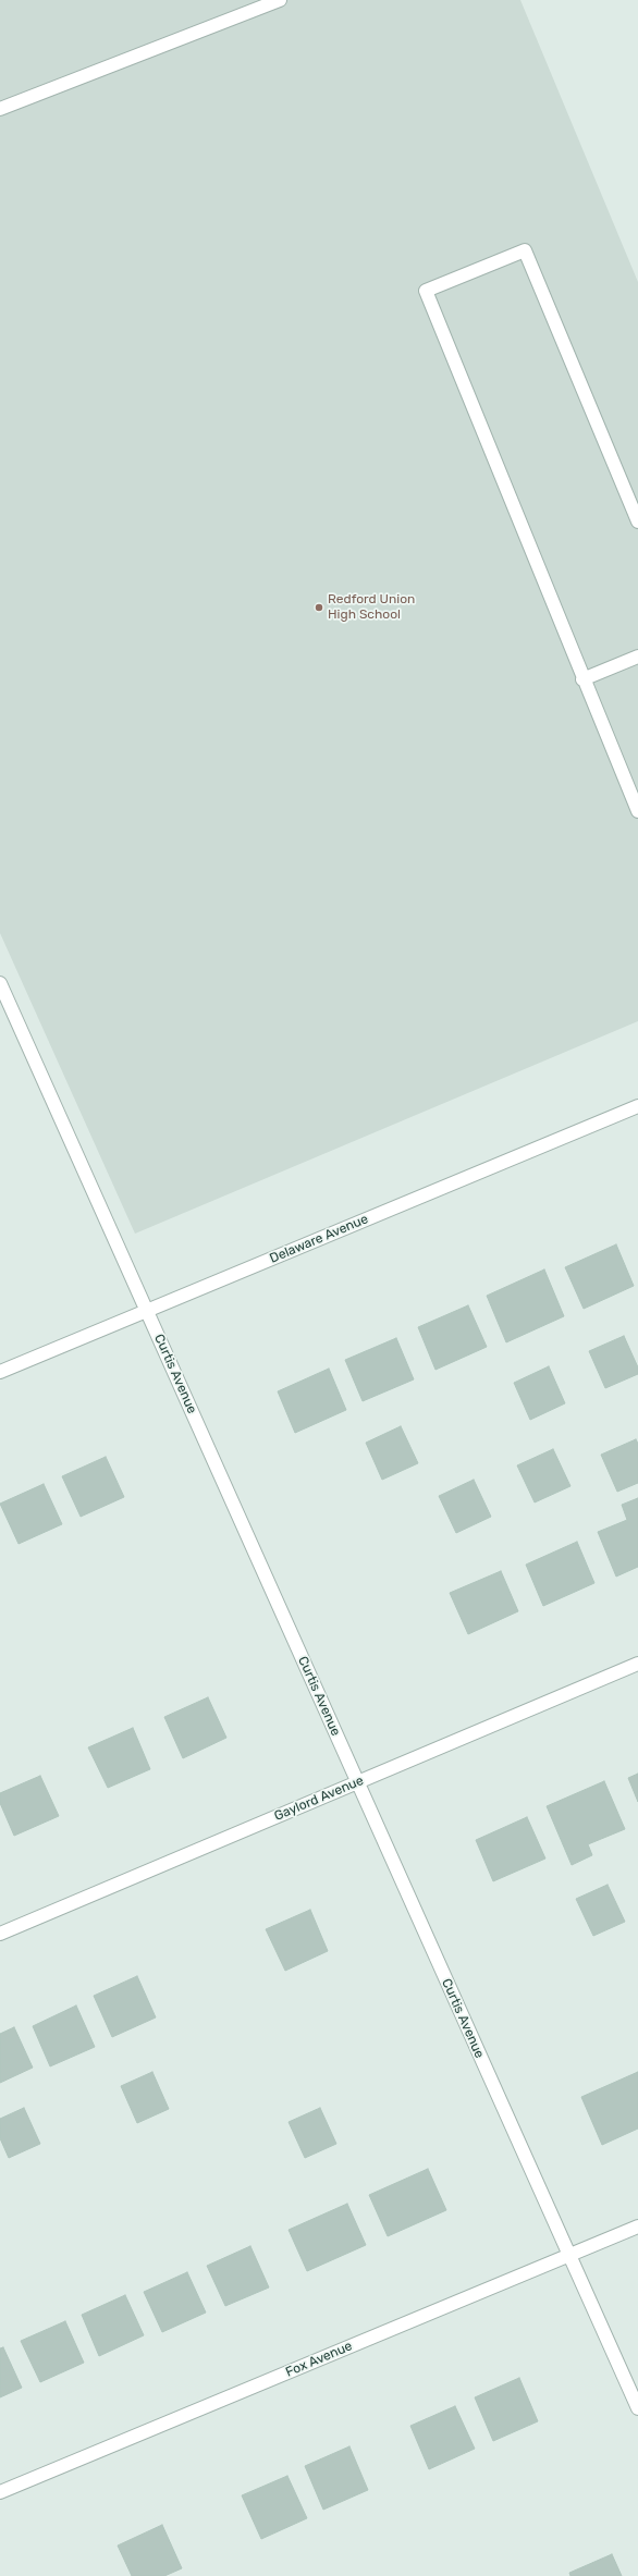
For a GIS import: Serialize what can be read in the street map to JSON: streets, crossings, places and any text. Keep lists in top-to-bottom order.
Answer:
{
  "streets": {
    "street": [
      "Delaware Avenue",
      "Curtis Avenue",
      "Gaylord Avenue",
      "Fox Avenue"
    ]
  },
  "crossings": [
    ["Delaware Avenue", "Curtis Avenue"],
    ["Curtis Avenue", "Gaylord Avenue"],
    ["Curtis Avenue", "Fox Avenue"]
  ],
  "places": ["Redford Union High School"]
}
